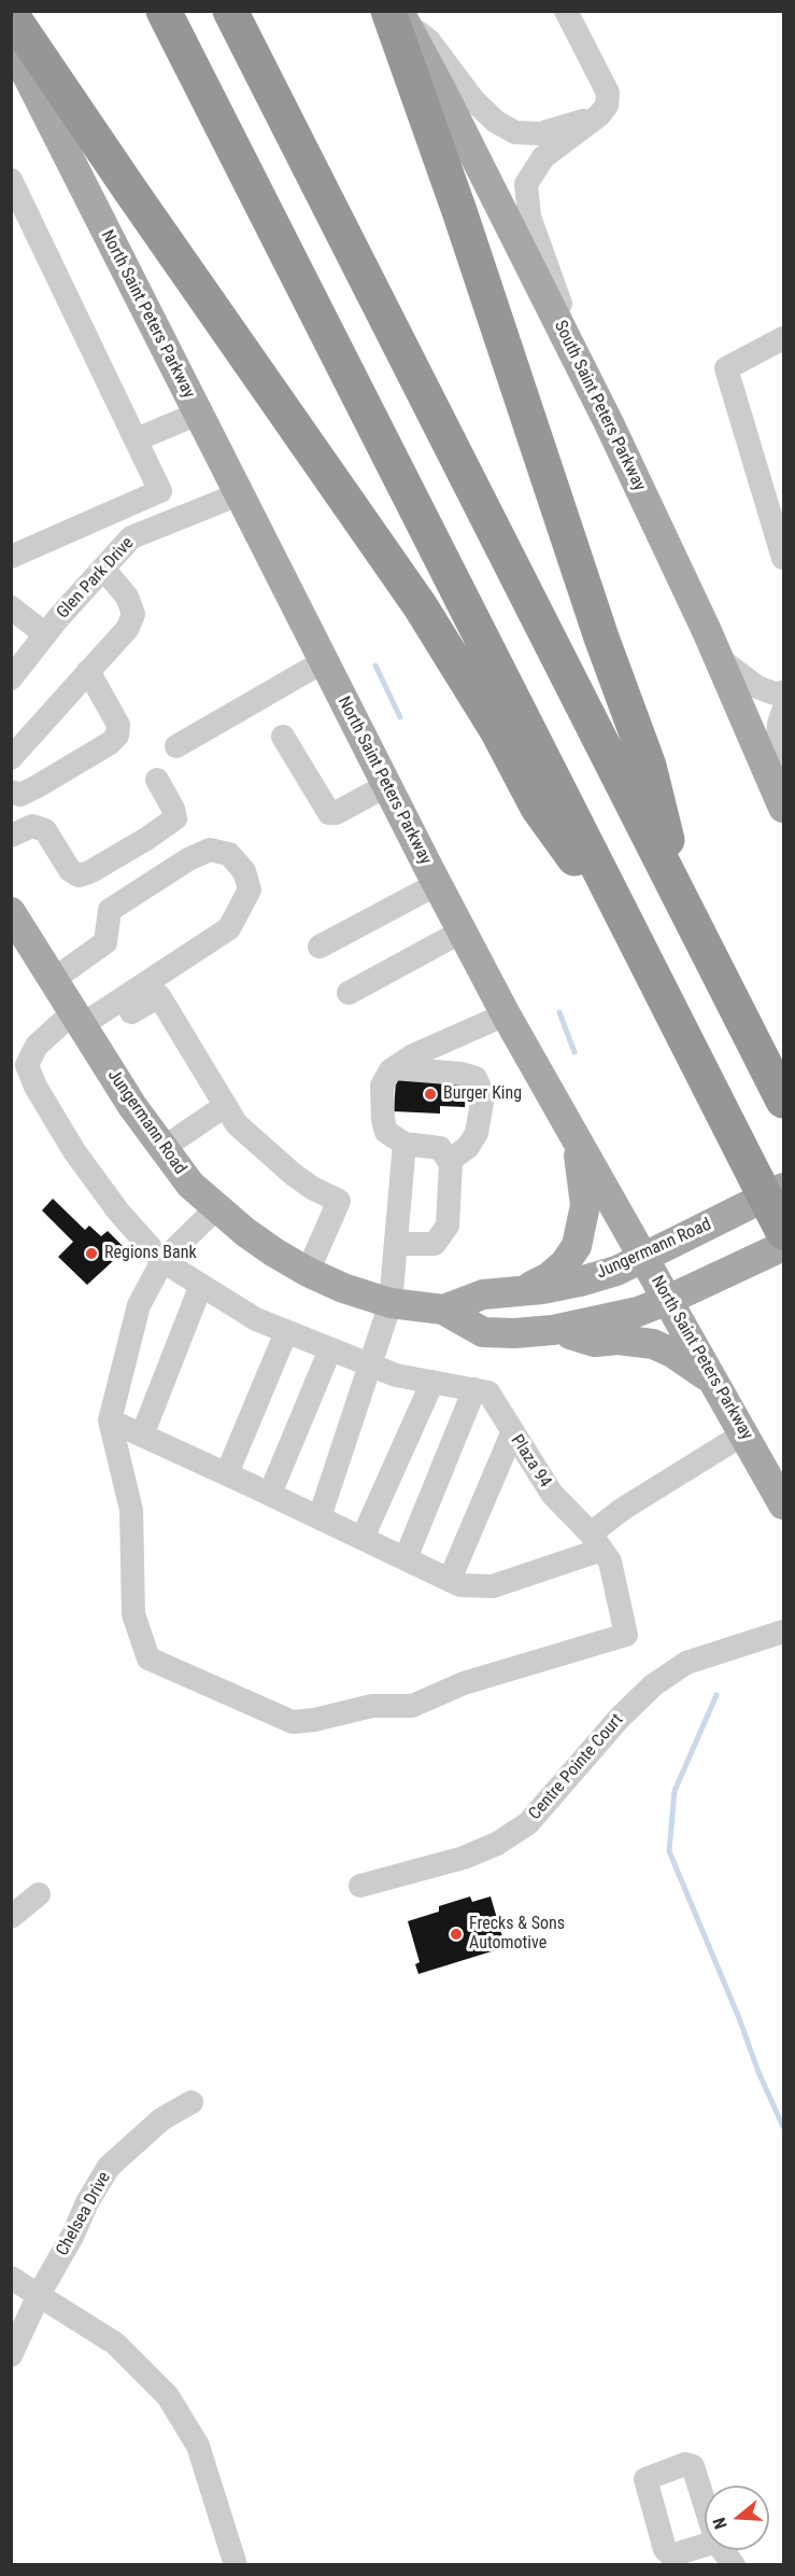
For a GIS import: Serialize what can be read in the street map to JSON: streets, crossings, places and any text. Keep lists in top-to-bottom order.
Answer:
{
  "streets": {
    "main road": ["North Saint Peters Parkway", "South Saint Peters Parkway", "Jungermann Road"],
    "street": [
      "Glen Park Drive",
      "Plaza 94",
      "Centre Pointe Court",
      "Chelsea Drive"
    ]
  },
  "crossings": [
    ["North Saint Peters Parkway", "Glen Park Drive"],
    ["North Saint Peters Parkway", "Jungermann Road"],
    ["Jungermann Road", "Plaza 94"]
  ],
  "places": ["Burger King", "Regions Bank", "Frecks & Sons Automotive"],
  "north": "left"
}
